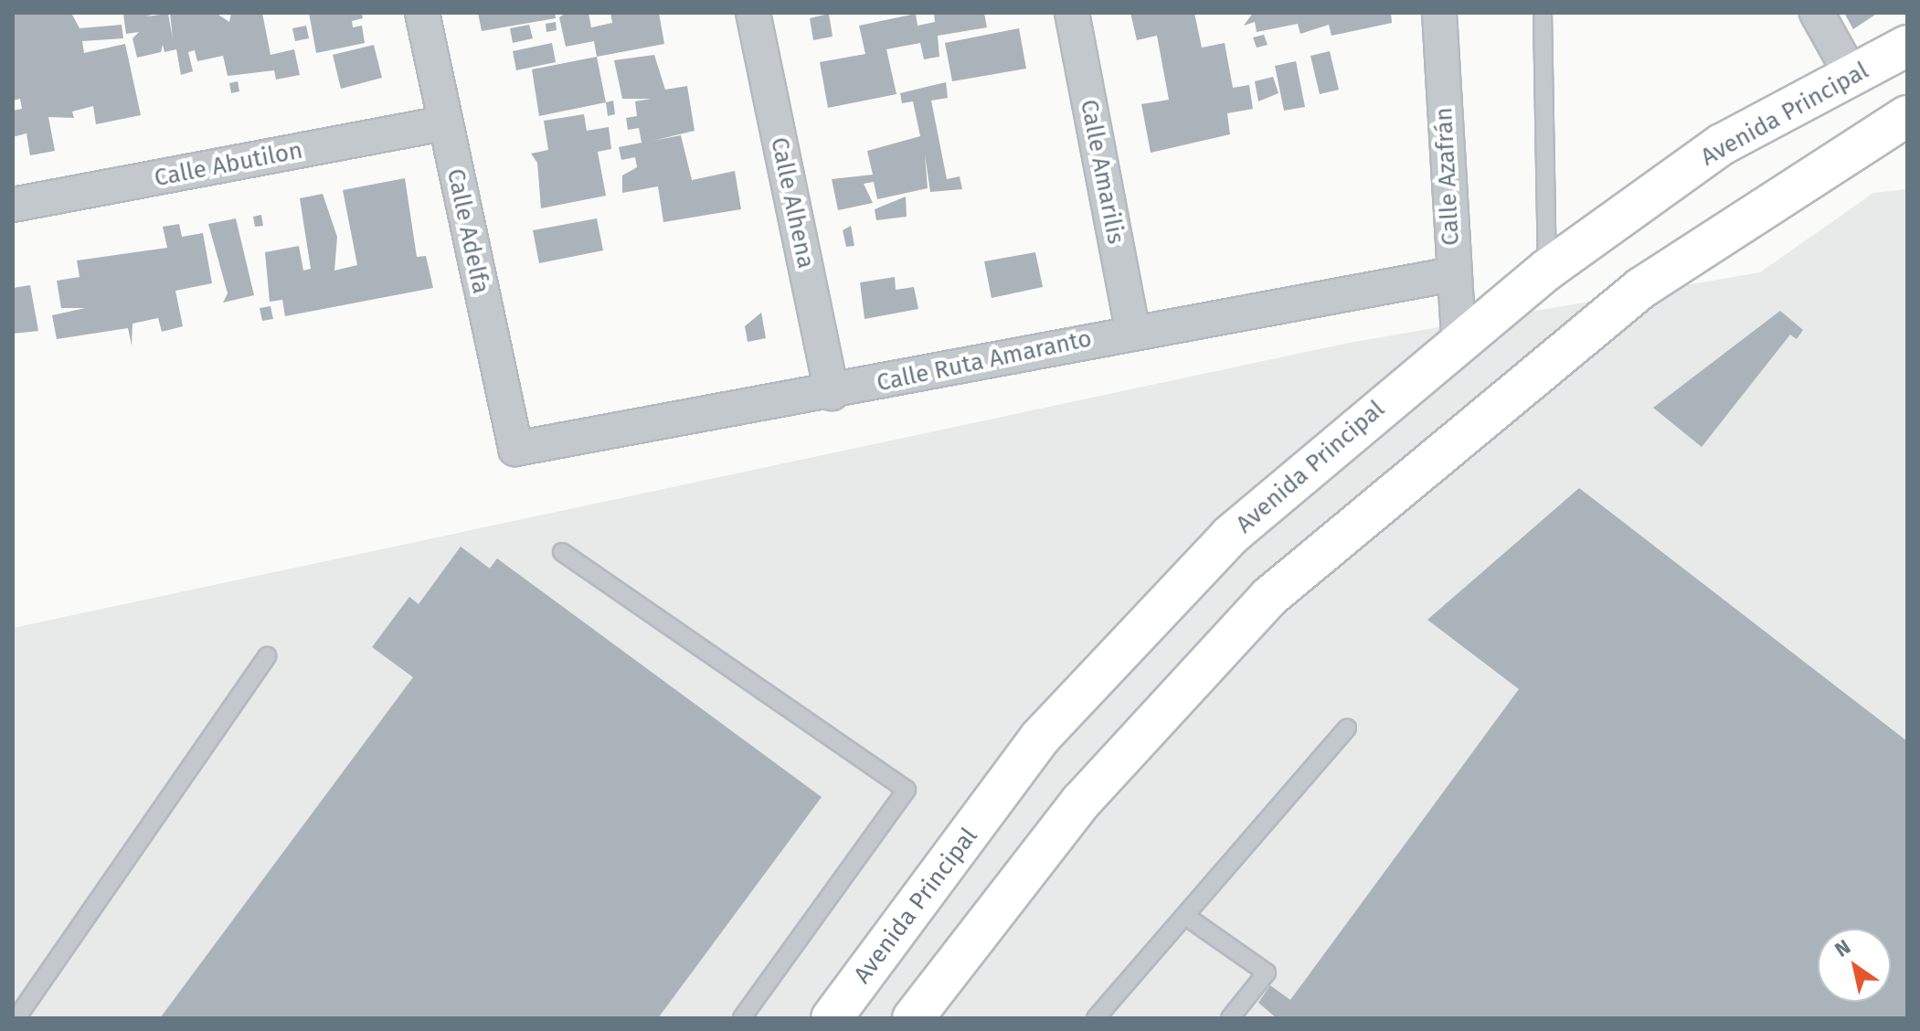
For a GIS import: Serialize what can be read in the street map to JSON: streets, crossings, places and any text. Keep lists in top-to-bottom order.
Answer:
{
  "streets": {
    "main road": ["Avenida Principal"],
    "street": [
      "Calle Abutilon",
      "Calle Amarilis",
      "Calle Azafrán",
      "Calle Alhena",
      "Calle Adelfa",
      "Calle Ruta Amaranto"
    ]
  },
  "crossings": [
    ["Avenida Principal", "Calle Azafrán"],
    ["Calle Abutilon", "Calle Adelfa"],
    ["Calle Amarilis", "Calle Ruta Amaranto"],
    ["Calle Azafrán", "Calle Ruta Amaranto"],
    ["Calle Alhena", "Calle Ruta Amaranto"],
    ["Calle Adelfa", "Calle Ruta Amaranto"]
  ],
  "north": "top left"
}
